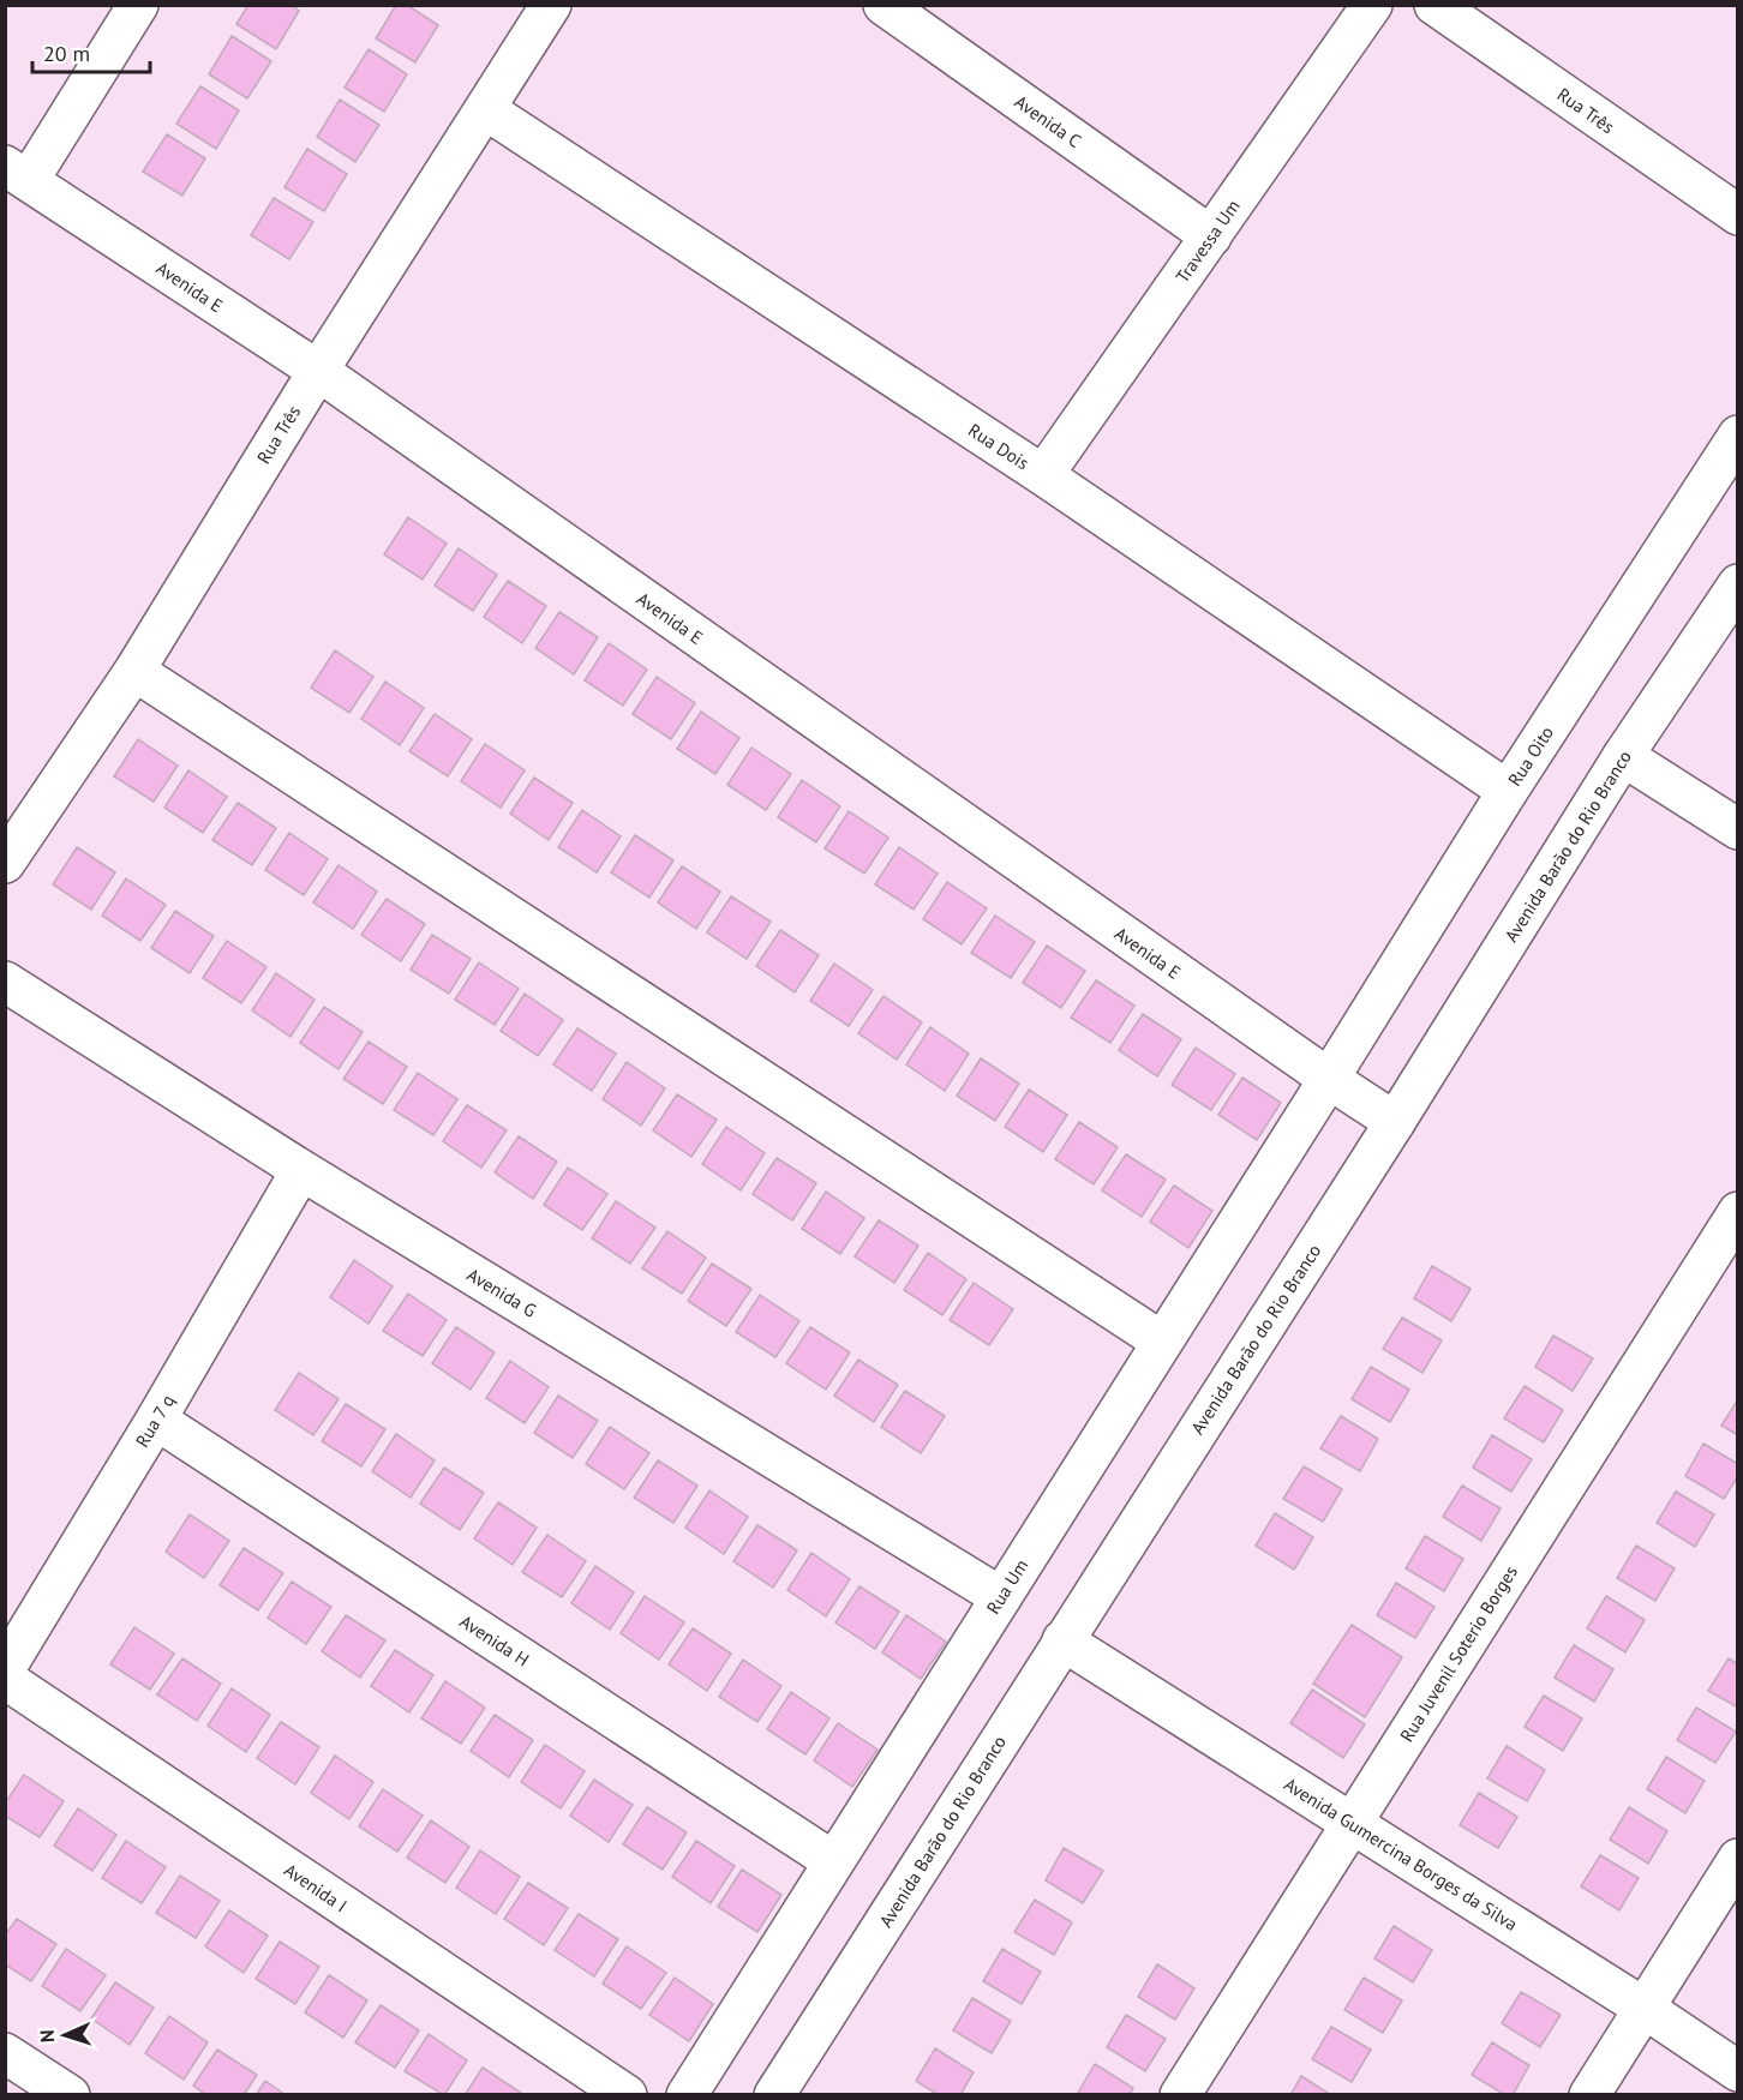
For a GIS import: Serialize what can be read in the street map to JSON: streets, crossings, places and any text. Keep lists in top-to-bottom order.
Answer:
{
  "streets": {
    "street": [
      "Rua Três",
      "Avenida C",
      "Travessa Um",
      "Avenida E",
      "Rua Dois",
      "Rua Oito",
      "Avenida Barão do Rio Branco",
      "Avenida G",
      "Rua 7 q",
      "Rua Um",
      "Avenida H",
      "Rua Juvenil Soterio Borges",
      "Avenida Gumercina Borges da Silva",
      "Avenida I"
    ]
  },
  "crossings": [
    ["Rua Três", "Avenida E"],
    ["Rua Três", "Rua Dois"],
    ["Avenida C", "Travessa Um"],
    ["Travessa Um", "Rua Dois"],
    ["Avenida E", "Rua Oito"],
    ["Avenida E", "Avenida Barão do Rio Branco"],
    ["Avenida E", "Rua Um"],
    ["Rua Dois", "Rua Oito"],
    ["Rua Oito", "Rua Um"],
    ["Avenida Barão do Rio Branco", "Avenida Gumercina Borges da Silva"],
    ["Avenida G", "Rua 7 q"],
    ["Avenida G", "Rua Um"],
    ["Rua 7 q", "Avenida H"],
    ["Rua Um", "Avenida H"],
    ["Rua Juvenil Soterio Borges", "Avenida Gumercina Borges da Silva"]
  ],
  "scale_bar": "20 m",
  "north": "left"
}
